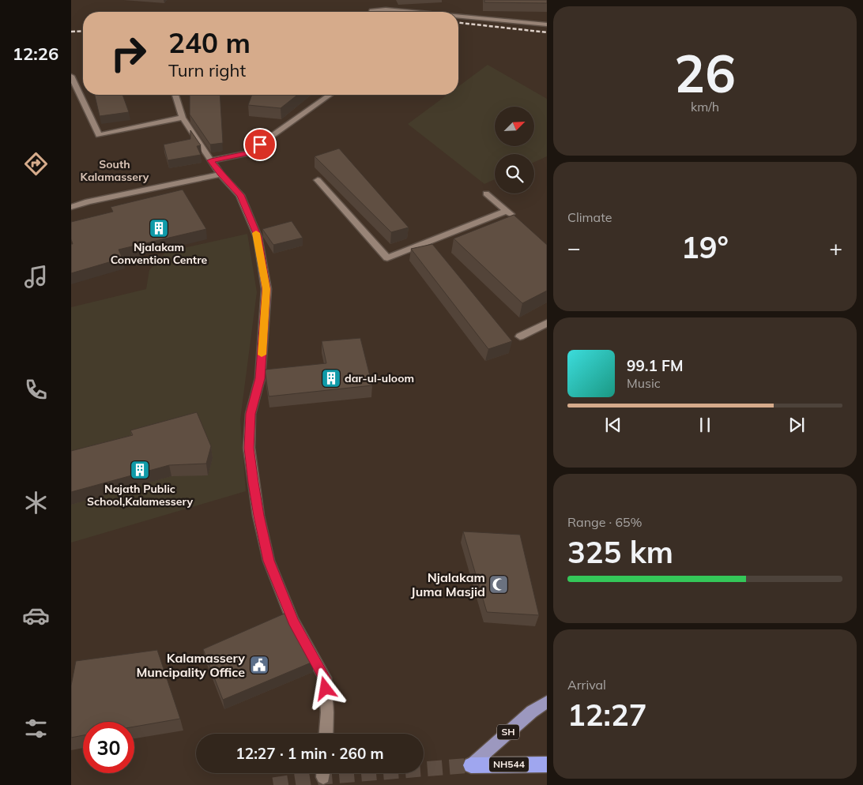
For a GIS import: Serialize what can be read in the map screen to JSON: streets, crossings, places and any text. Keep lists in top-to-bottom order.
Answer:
{
  "streets": {
    "highway": ["NH544"],
    "main road": ["SH"]
  },
  "crossings": [
    ["SH", "NH544"]
  ],
  "districts": ["South Kalamassery"],
  "places": {
    "building": ["Njalakam Convention Centre", "dar-ul-uloom", "Najath Public School,Kalamessery"],
    "mosque": ["Njalakam Juma Masjid"],
    "public building": ["Kalamassery Muncipality Office"]
  },
  "north": "top right",
  "page": {
    "tabs": "12:26",
    "tile": [
      ["26", "km/h"],
      "Climate",
      ["Range · 65%", "325 km"],
      ["Arrival", "12:27"]
    ],
    "turn": ["240 m", "Turn right"],
    "heat": ["−", "19°", "+"],
    "song": ["99.1 FM", "Music"],
    "limit": "30",
    "trip": "12:27 · 1 min · 260 m"
  }
}
